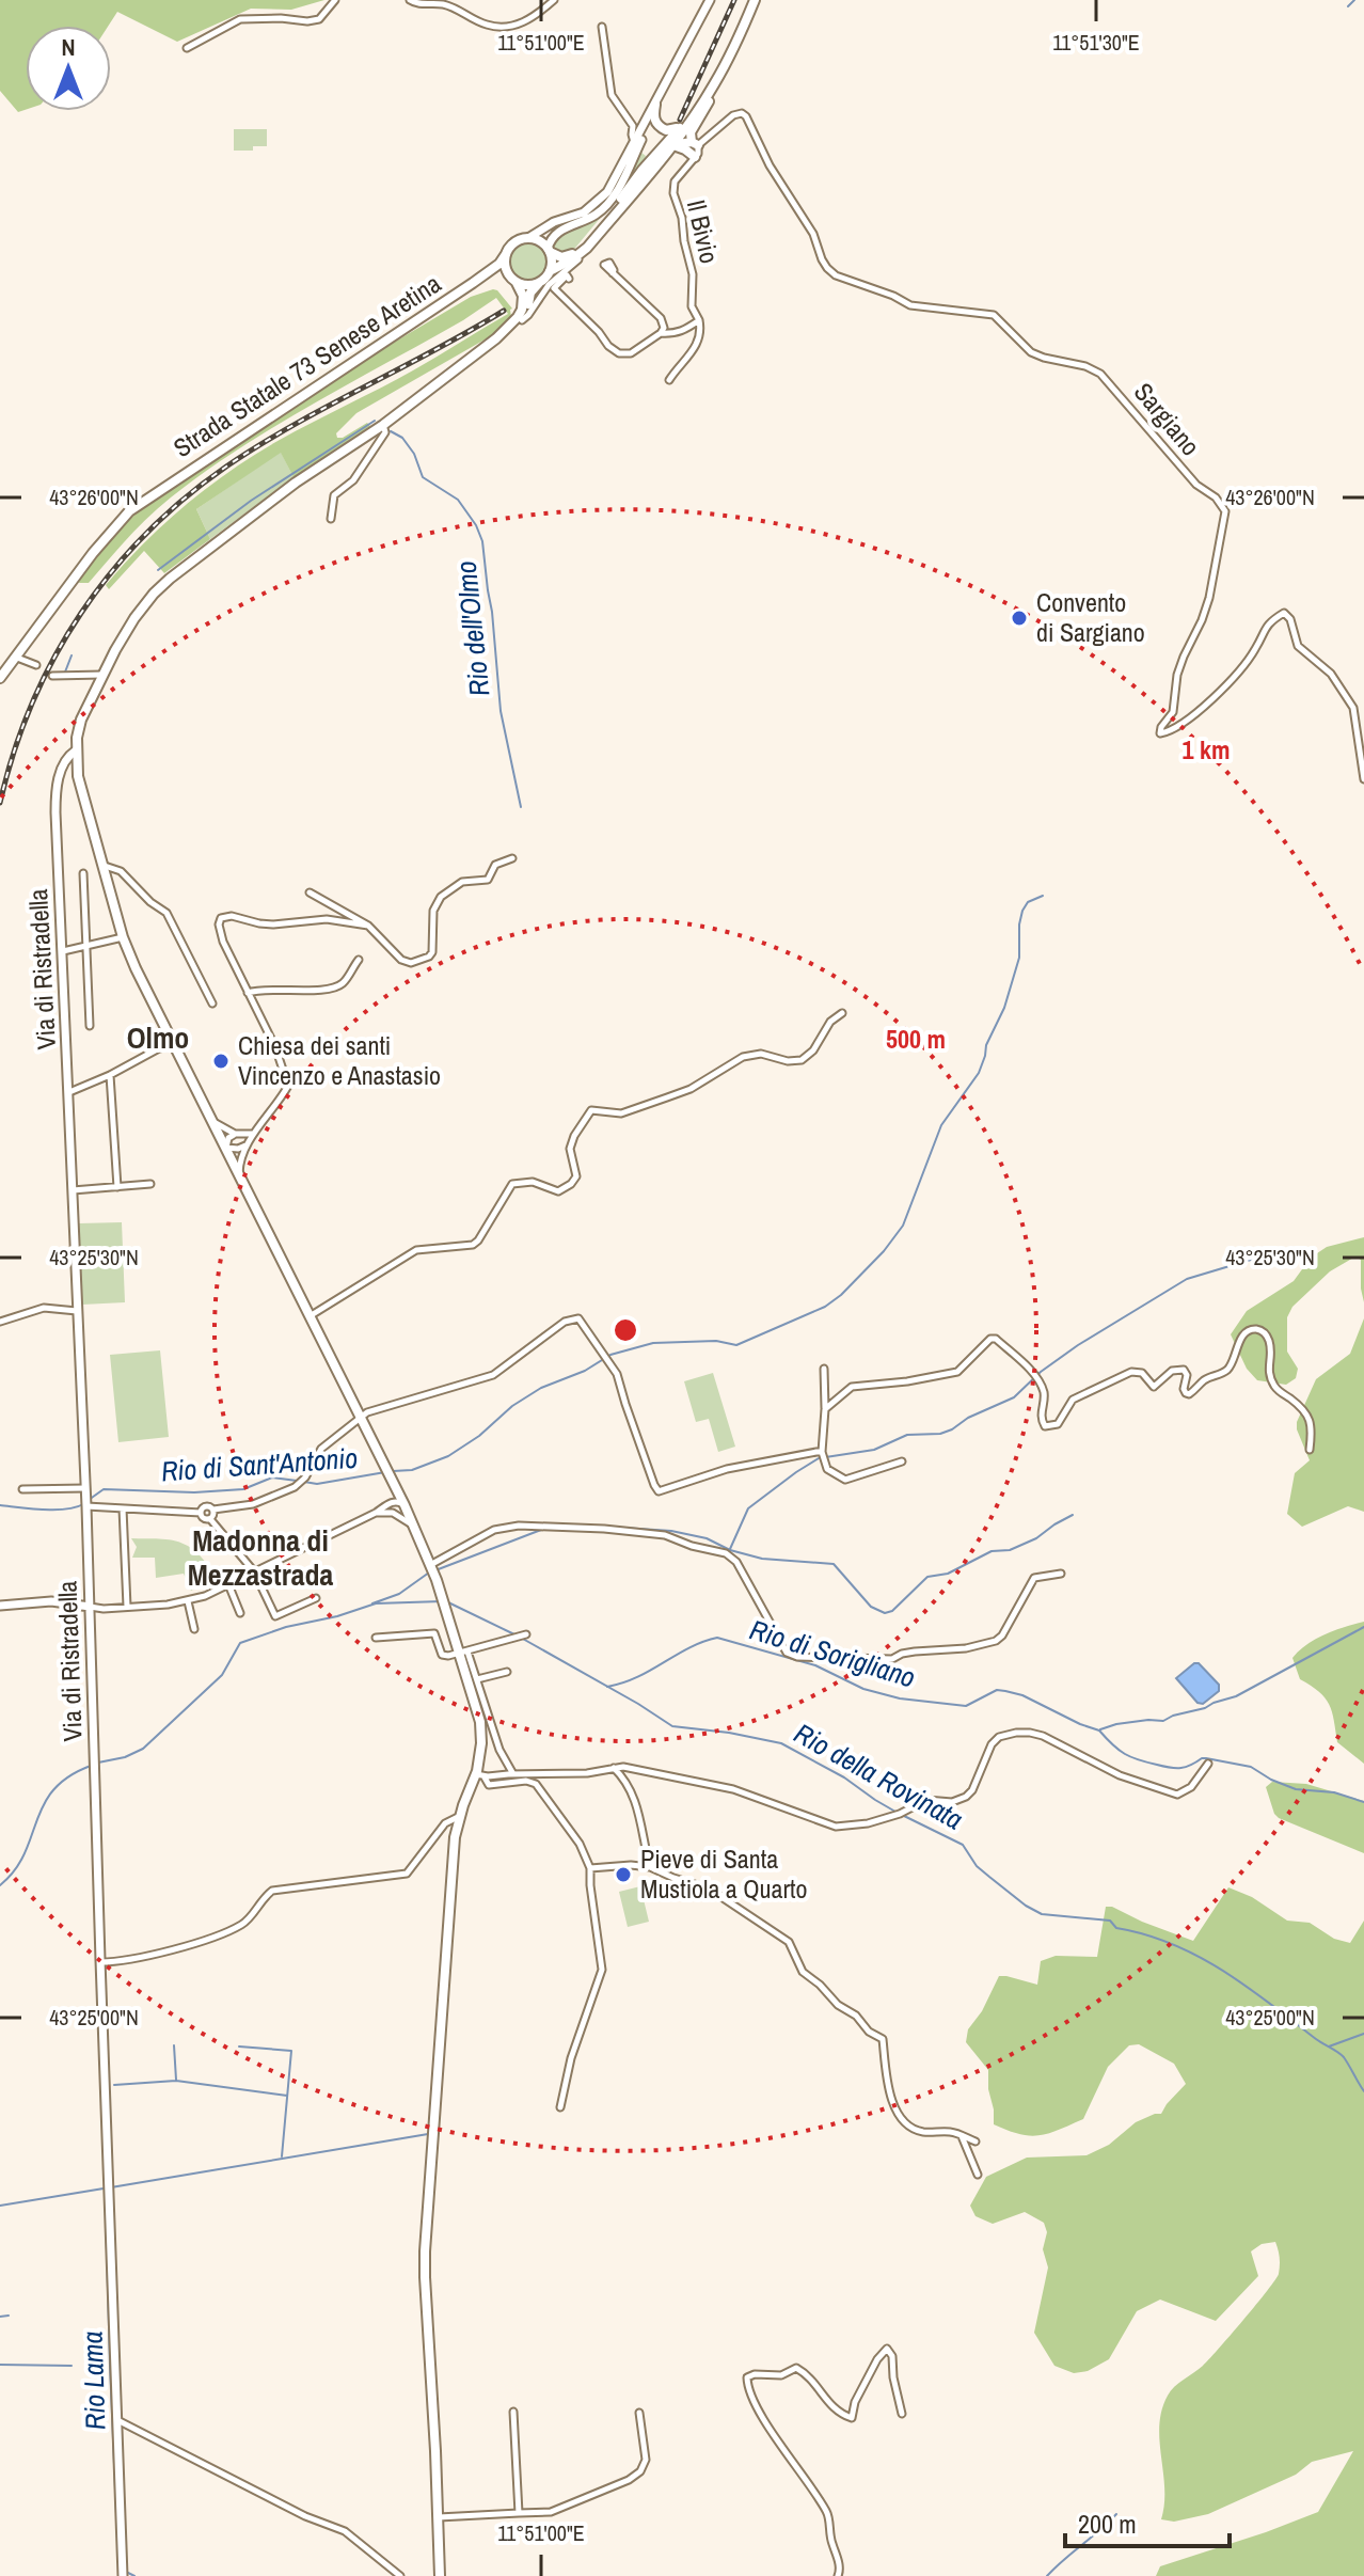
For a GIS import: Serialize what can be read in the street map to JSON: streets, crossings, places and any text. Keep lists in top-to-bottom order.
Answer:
{
  "streets": {
    "main road": ["Strada Statale 73 Senese Aretina"],
    "street": ["Il Bivio", "Sargiano", "Via di Ristradella"]
  },
  "crossings": [
    ["Il Bivio", "Sargiano"]
  ],
  "districts": ["Olmo", "Madonna di Mezzastrada"],
  "water": [
    "Rio dell'Olmo",
    "Rio di Sant'Antonio",
    "Rio di Sorigliano",
    "Rio della Rovinata",
    "Rio Lama"
  ],
  "places": ["Convento di Sargiano", "Chiesa dei santi Vincenzo e Anastasio", "Pieve di Santa Mustiola a Quarto"],
  "scale_bar": "200 m",
  "north": "top",
  "coordinates": [
    "11°51'00\"E",
    "11°51'30\"E",
    "43°26'00\"N",
    "43°25'30\"N",
    "43°25'00\"N"
  ],
  "rings": ["1 km", "500 m"]
}
